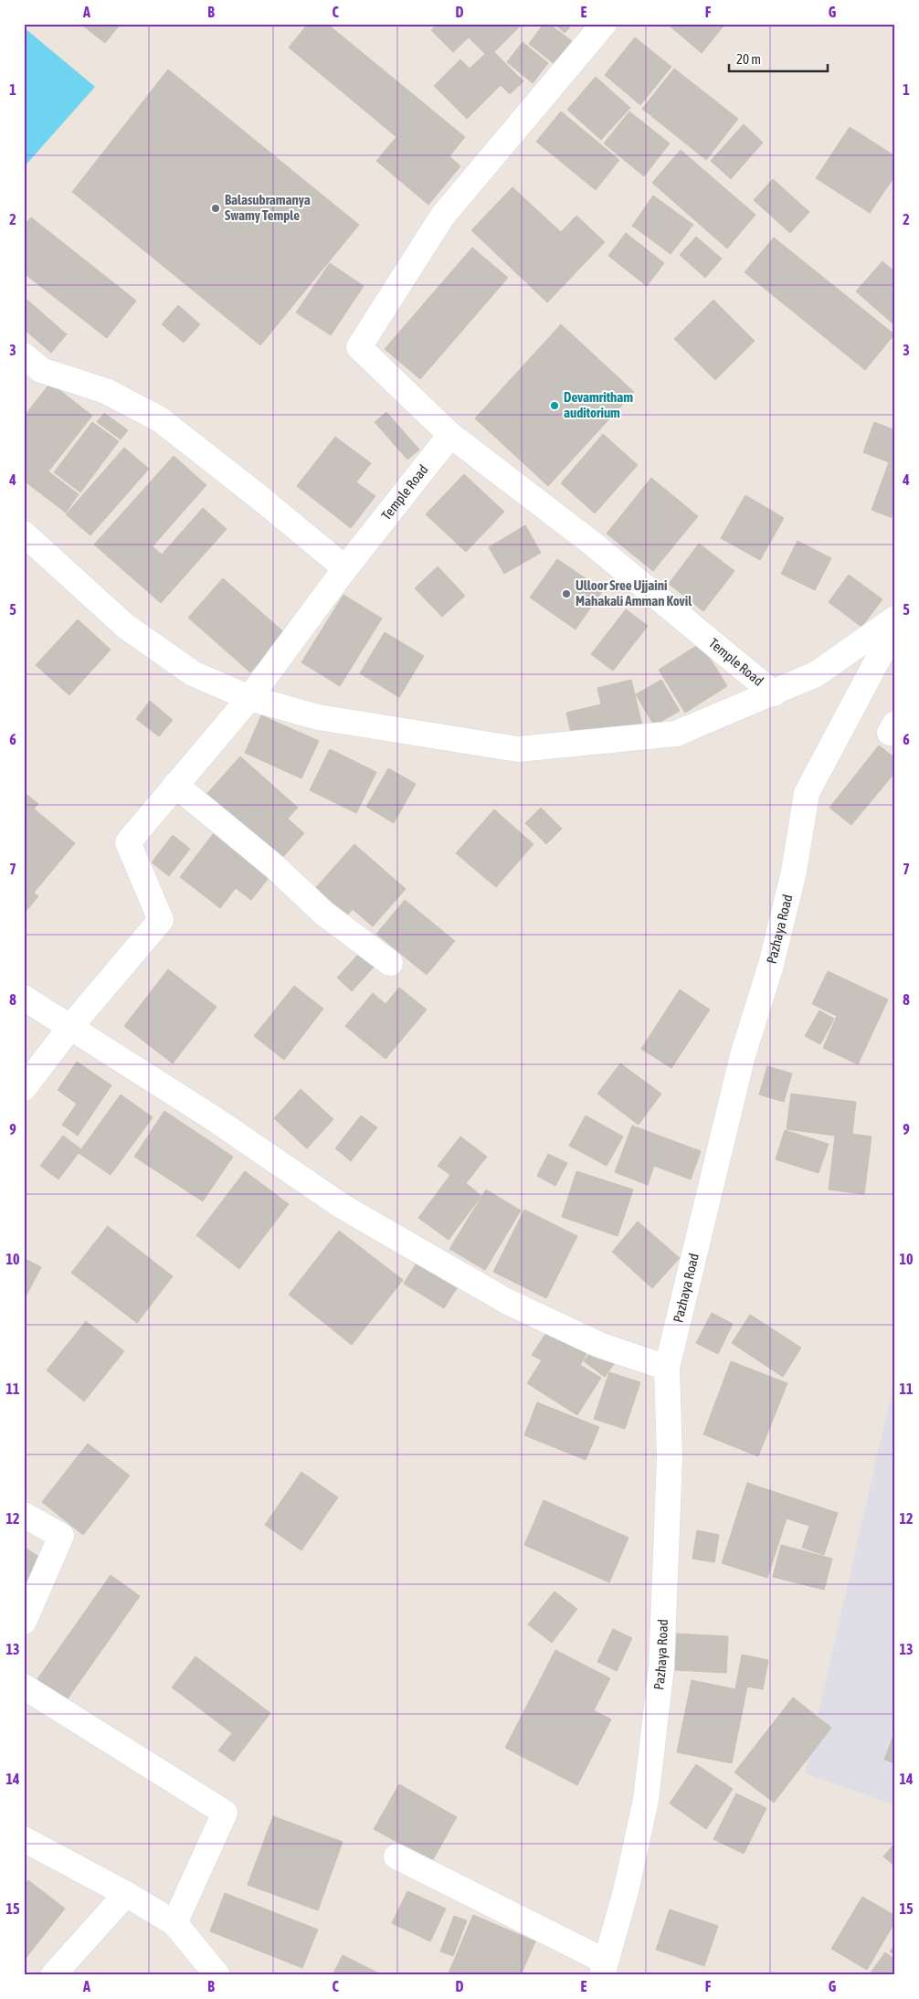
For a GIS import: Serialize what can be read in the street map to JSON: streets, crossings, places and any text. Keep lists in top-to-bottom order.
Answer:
{
  "streets": {
    "street": ["Temple Road", "Pazhaya Road"]
  },
  "places": ["Balasubramanya Swamy Temple", "Devamritham auditorium", "Ulloor Sree Ujjaini Mahakali Amman Kovil"],
  "scale_bar": "20 m",
  "grid": {
    "columns": [
      "A",
      "B",
      "C",
      "D",
      "E",
      "F",
      "G"
    ],
    "rows": [
      "1",
      "2",
      "3",
      "4",
      "5",
      "6",
      "7",
      "8",
      "9",
      "10",
      "11",
      "12",
      "13",
      "14",
      "15"
    ]
  }
}
